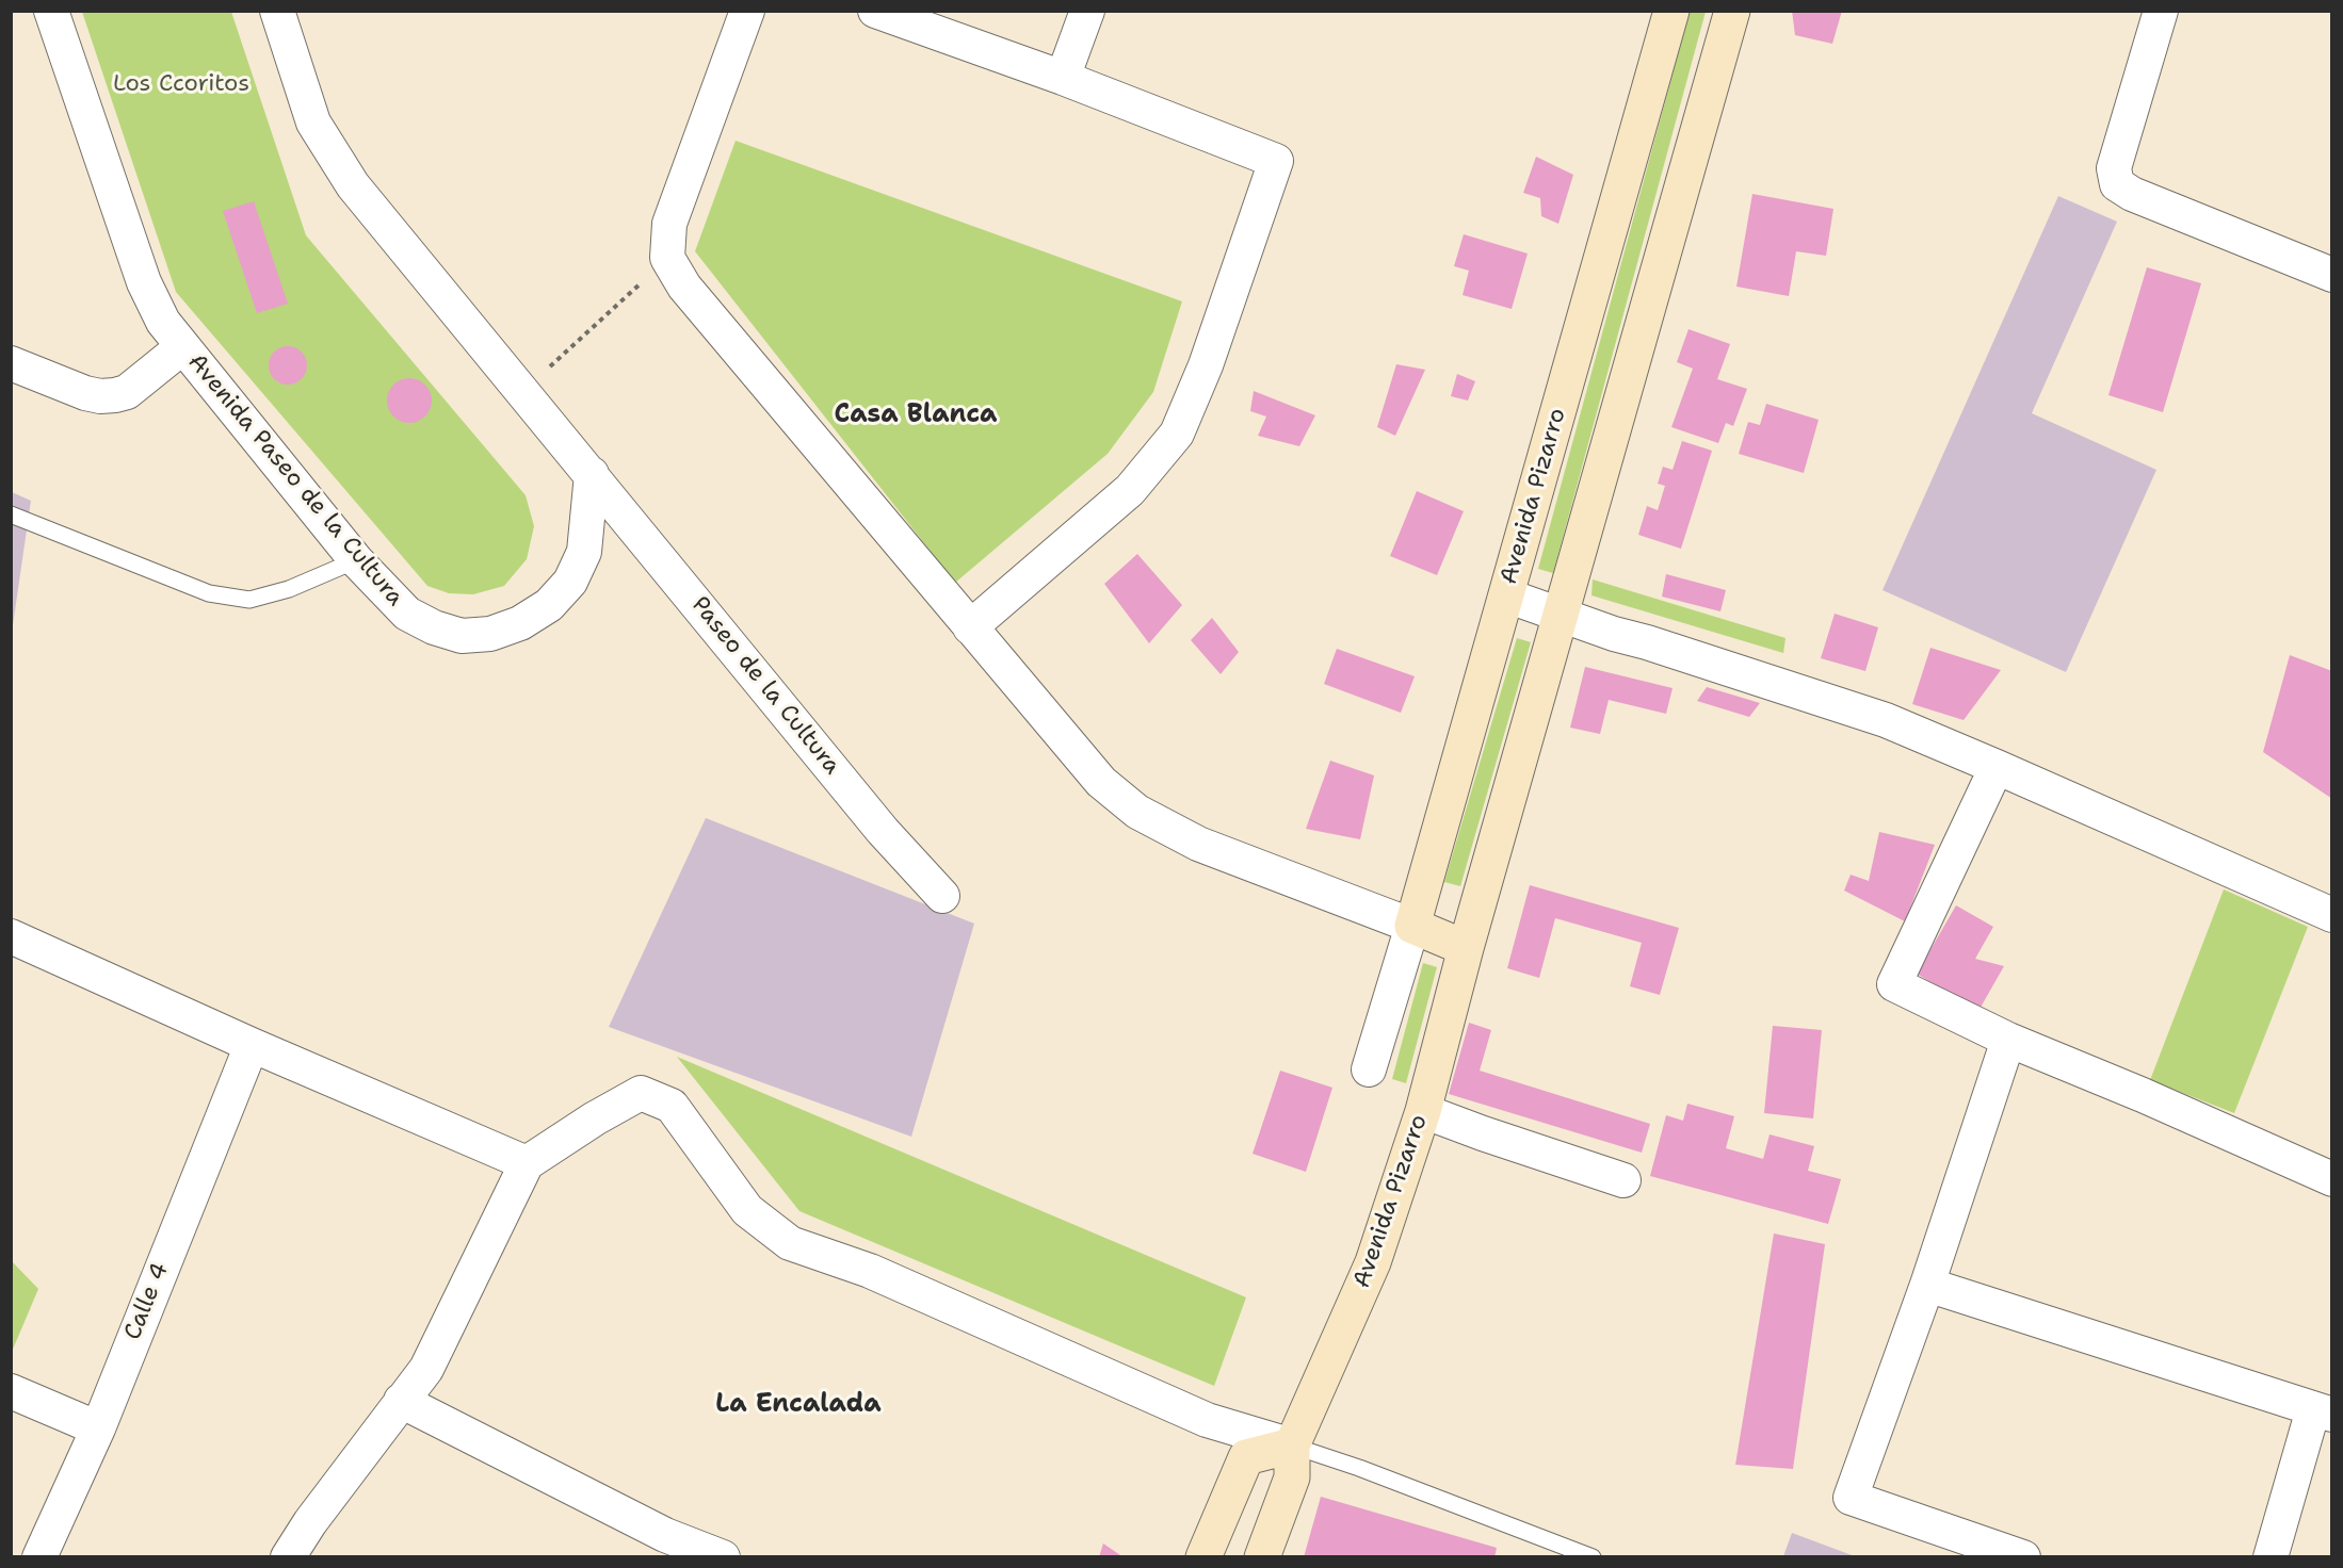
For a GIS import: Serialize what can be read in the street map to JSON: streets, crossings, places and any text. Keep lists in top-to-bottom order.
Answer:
{
  "streets": {
    "main road": ["Avenida Pizarro"],
    "street": ["Avenida Paseo de la Cultura", "Paseo de la Cultura", "Calle 4"]
  },
  "crossings": [
    ["Avenida Paseo de la Cultura", "Paseo de la Cultura"]
  ],
  "districts": ["Casa Blanca", "La Encalada"],
  "parks": ["Los Ccoritos"]
}
